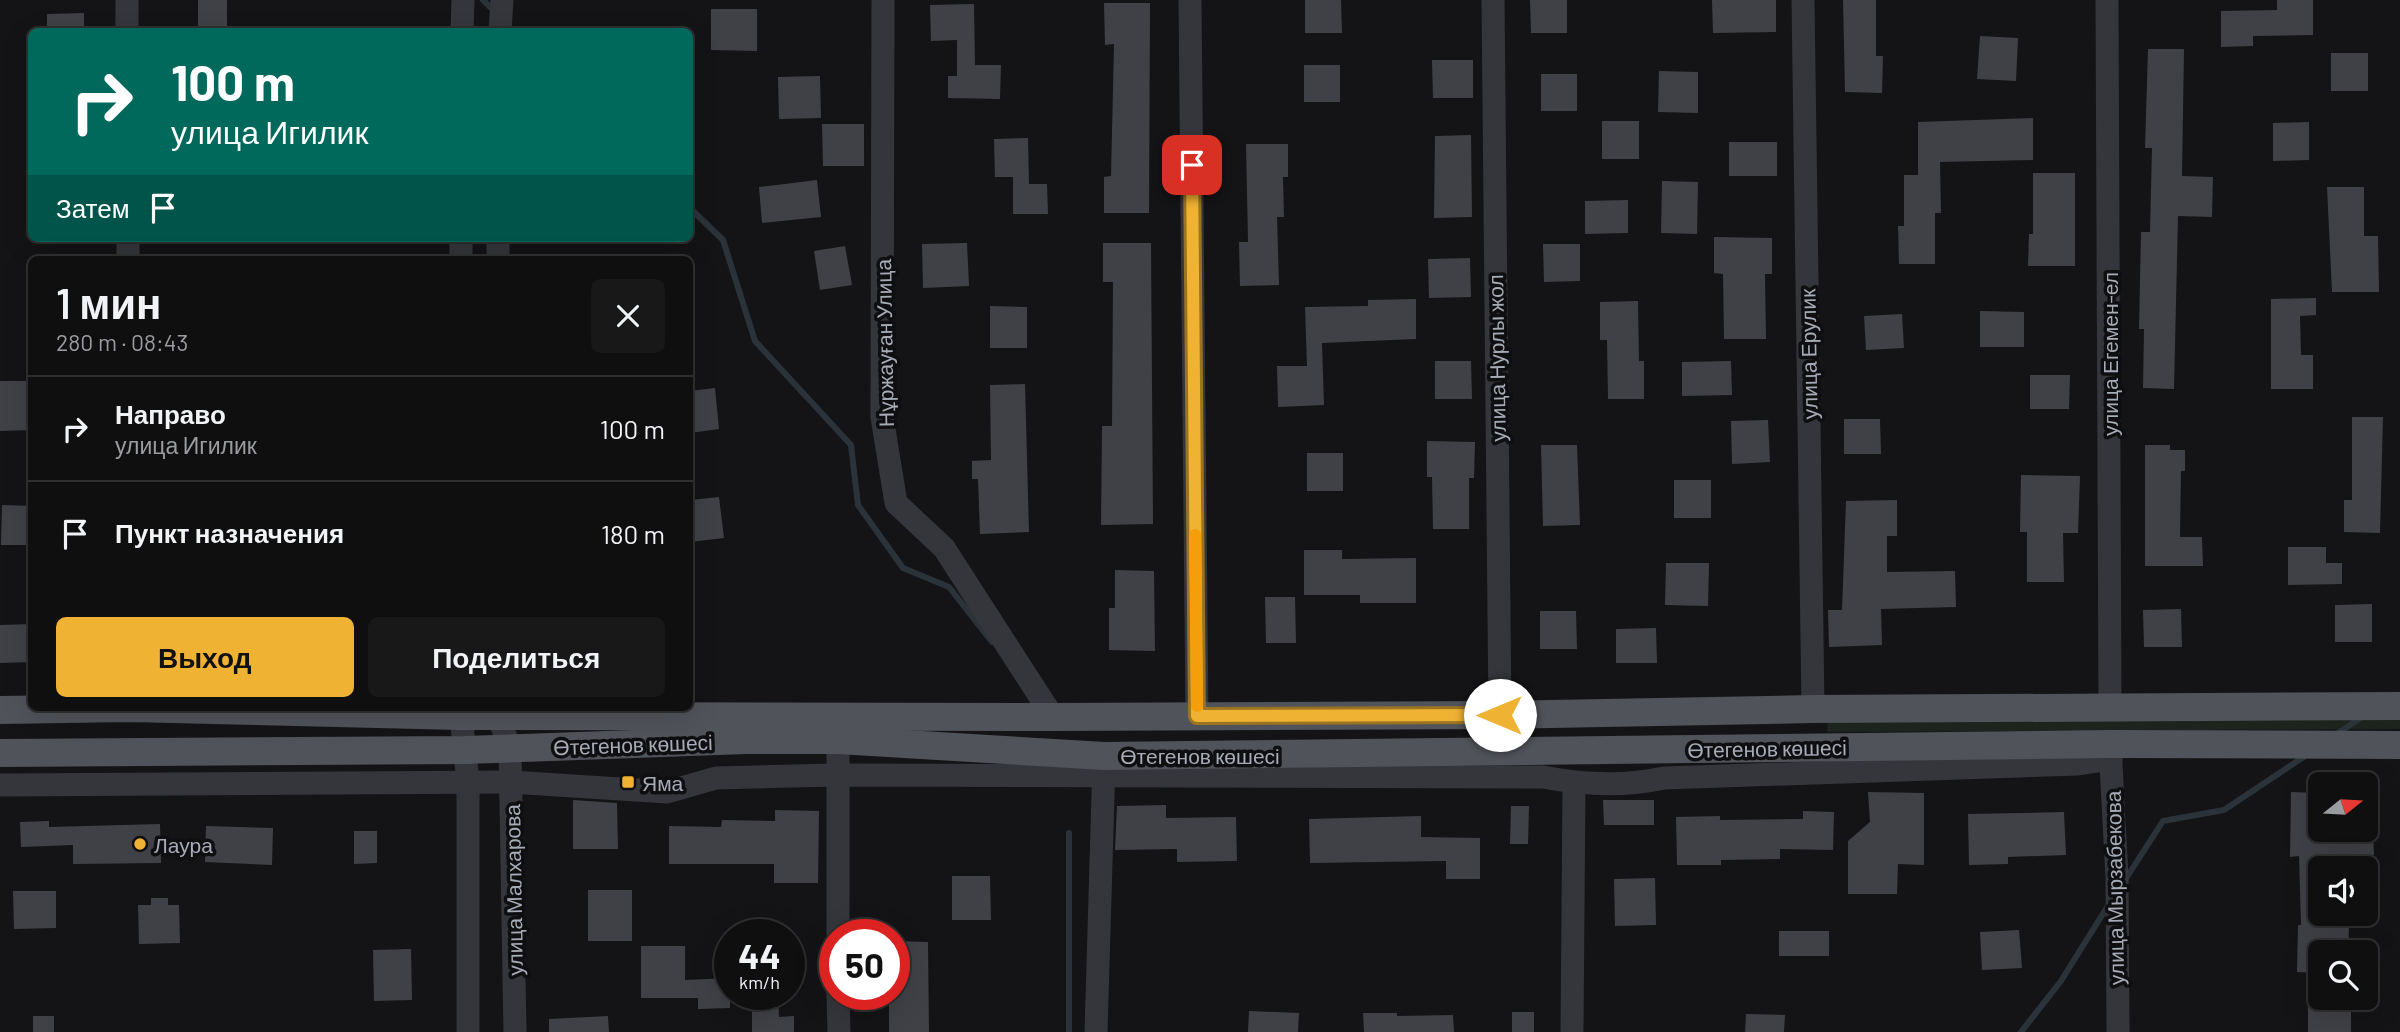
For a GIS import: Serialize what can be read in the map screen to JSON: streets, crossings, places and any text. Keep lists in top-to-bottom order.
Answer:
{
  "streets": {
    "main road": ["Өтегенов көшесі"],
    "street": [
      "Нұржауған Улица",
      "улица Ерулик",
      "улица Егемен-ел",
      "улица Нурлы жол",
      "улица Мырзабекова",
      "улица Малхарова"
    ]
  },
  "crossings": [
    ["Нұржауған Улица", "Өтегенов көшесі"],
    ["улица Ерулик", "Өтегенов көшесі"],
    ["улица Егемен-ел", "Өтегенов көшесі"],
    ["улица Нурлы жол", "Өтегенов көшесі"],
    ["Өтегенов көшесі", "улица Мырзабекова"],
    ["Өтегенов көшесі", "улица Малхарова"]
  ],
  "places": {
    "transit": ["Яма"],
    "other": ["Лаура"]
  },
  "north": "right",
  "page": {
    "turn": ["100 m", "улица Игилик"],
    "then": "Затем",
    "heading": ["1 мин", "280 m · 08:43"],
    "list": [
      {
        "name": "Направо",
        "note": "улица Игилик",
        "value": "100 m"
      },
      {
        "name": "Пункт назначения",
        "value": "180 m"
      }
    ],
    "buttons": ["Выход", "Поделиться"],
    "speed": "44 km/h",
    "limit": "50"
  }
}
